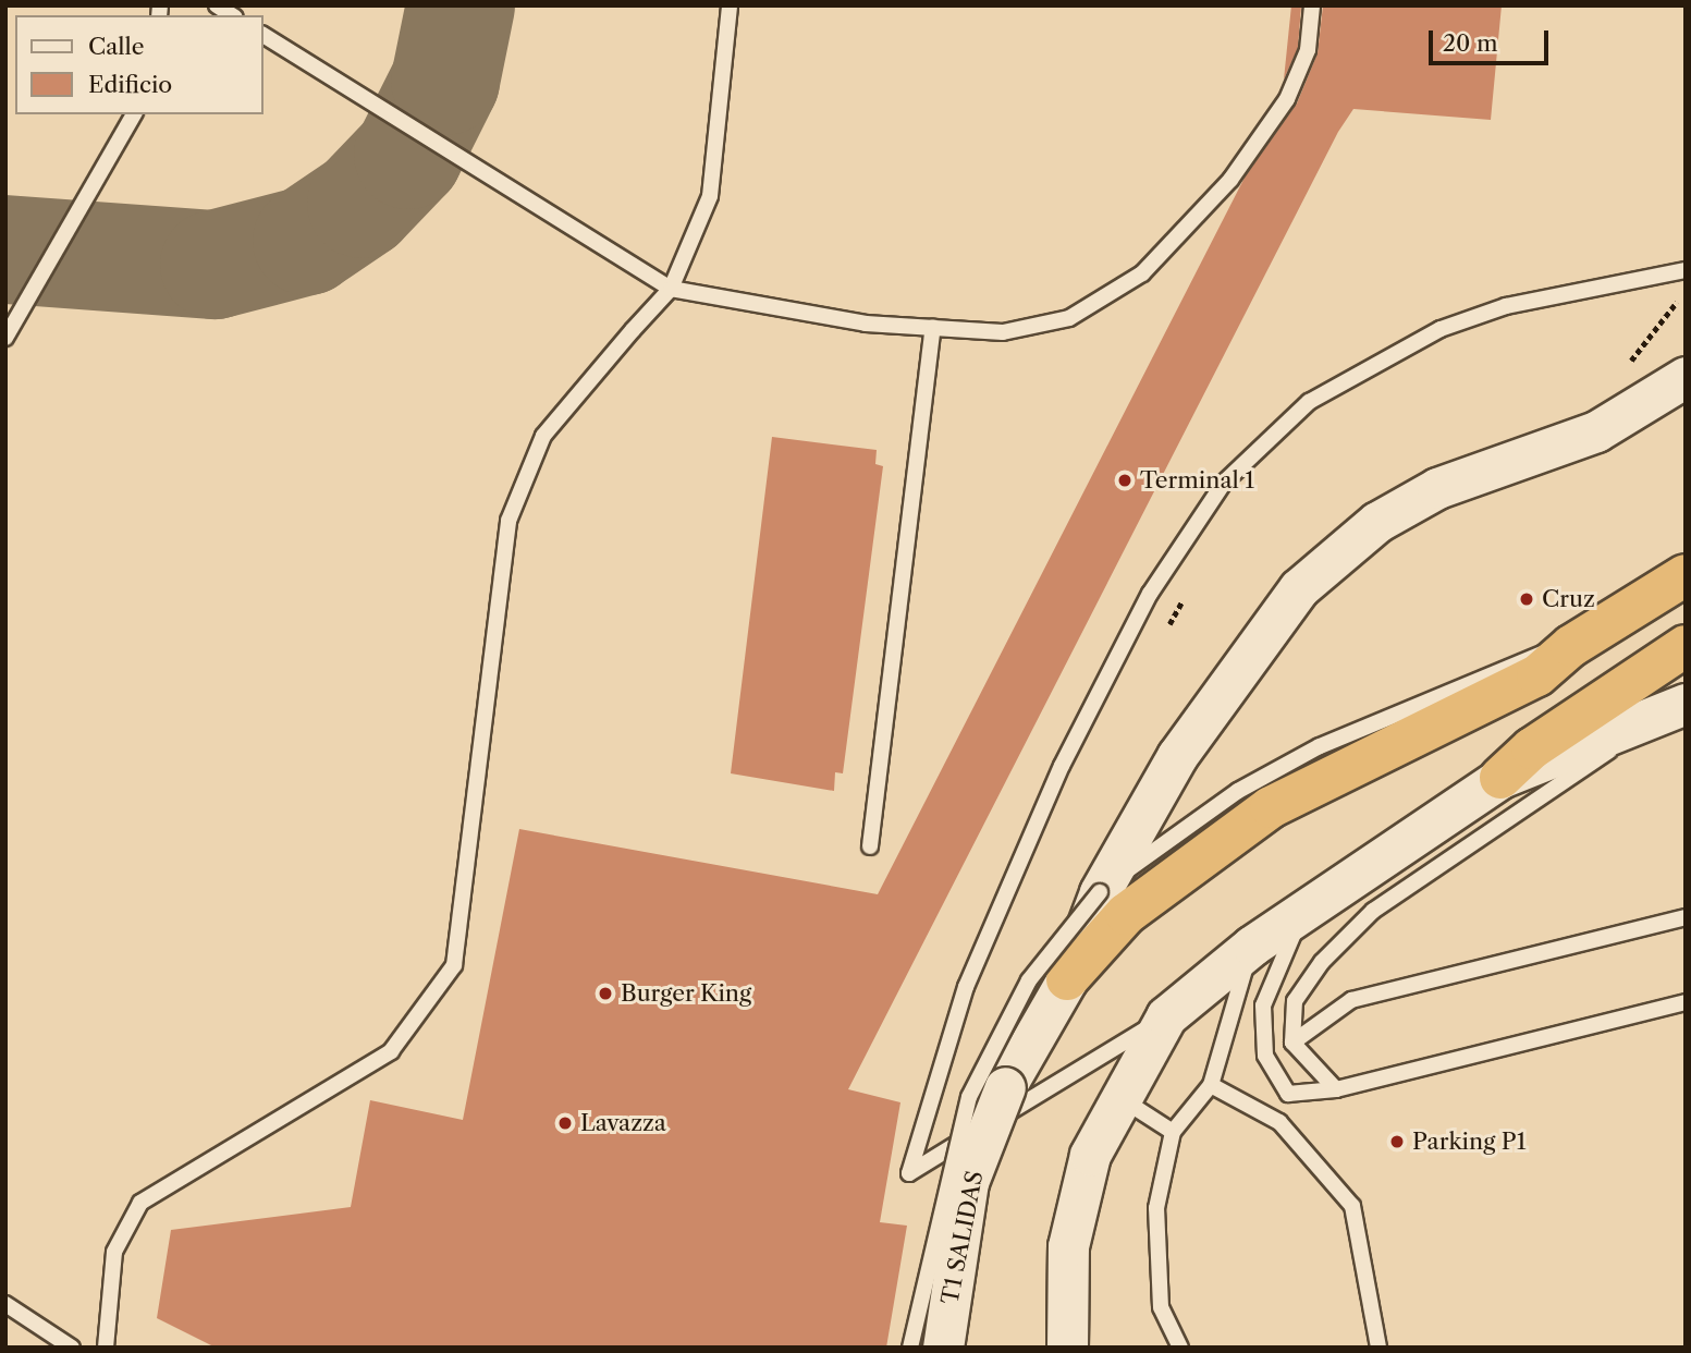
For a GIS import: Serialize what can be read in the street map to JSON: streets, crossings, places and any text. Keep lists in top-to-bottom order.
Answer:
{
  "streets": {
    "street": ["T1 SALIDAS"]
  },
  "places": [
    "Terminal 1",
    "Cruz",
    "Burger King",
    "Lavazza",
    "Parking P1"
  ],
  "legend": ["Calle", "Edificio"],
  "scale_bar": "20 m"
}
